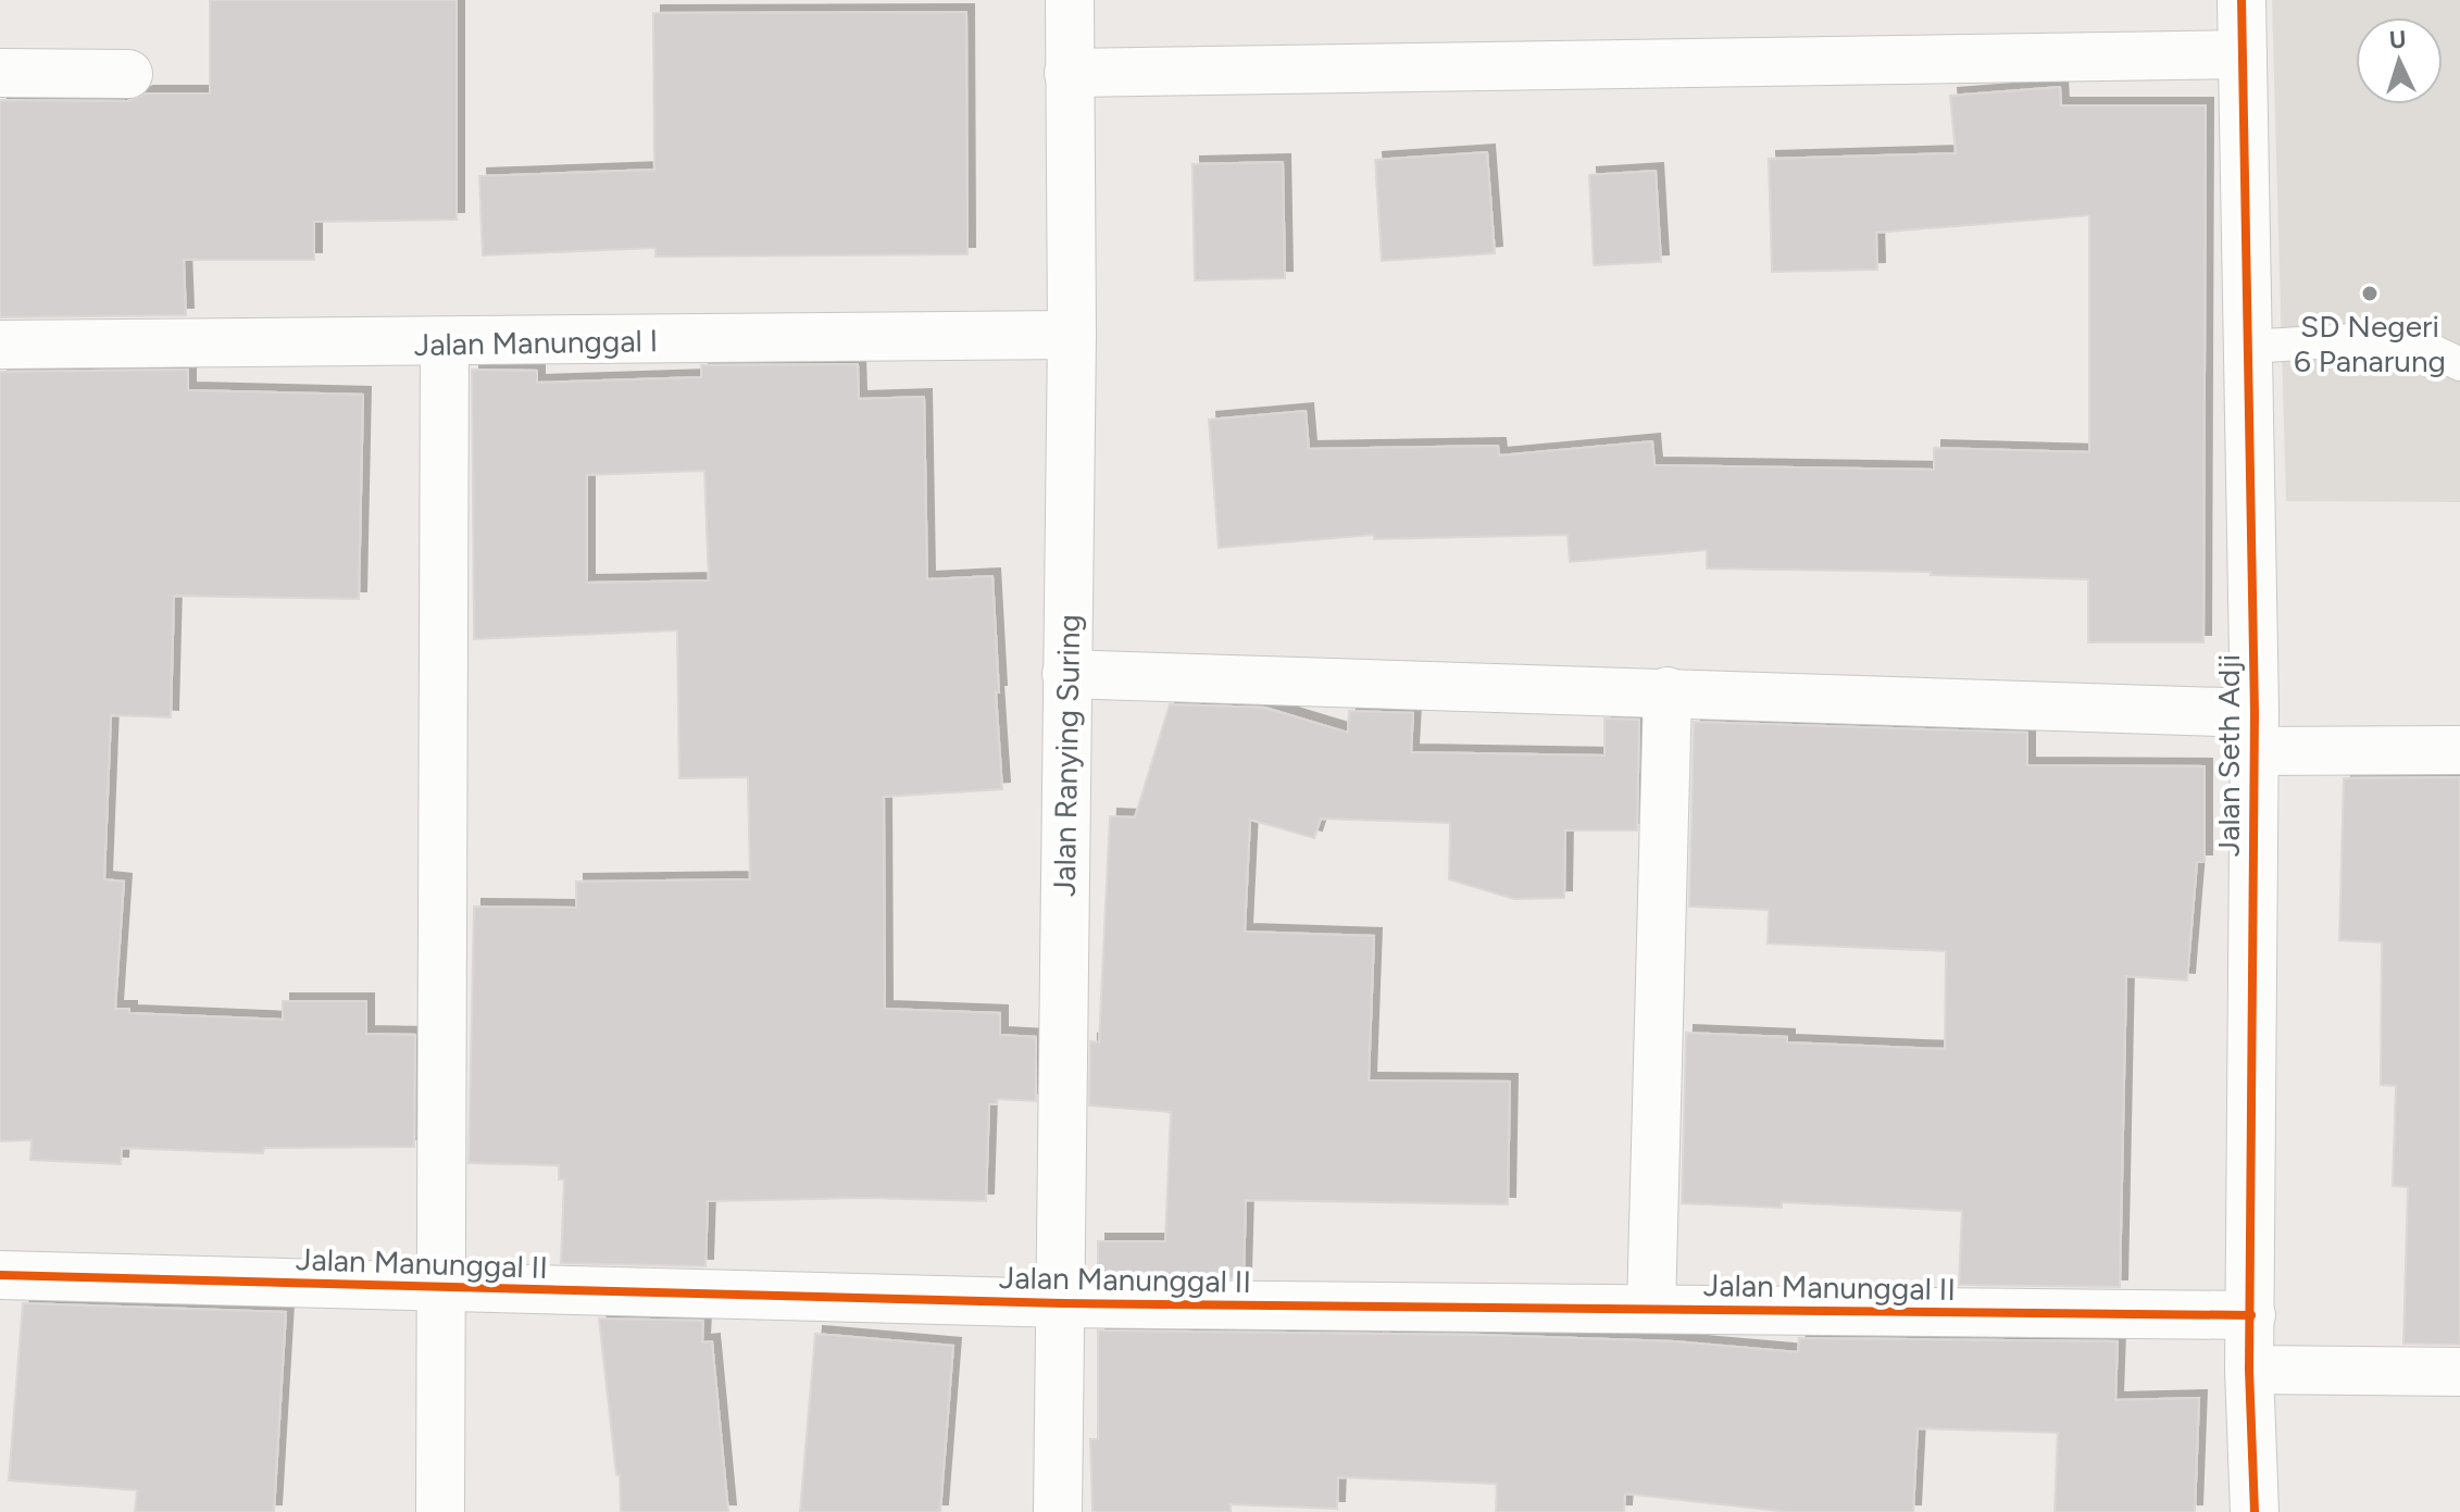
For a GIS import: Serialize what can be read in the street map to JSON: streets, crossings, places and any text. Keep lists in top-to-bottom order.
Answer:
{
  "streets": {
    "street": [
      "Jalan Manunggal I",
      "Jalan Ranying Suring",
      "Jalan Seth Adji",
      "Jalan Manunggal II"
    ]
  },
  "crossings": [
    ["Jalan Manunggal I", "Jalan Ranying Suring"],
    ["Jalan Ranying Suring", "Jalan Manunggal II"],
    ["Jalan Seth Adji", "Jalan Manunggal II"]
  ],
  "places": ["SD Negeri 6 Panarung"],
  "north": "top"
}
